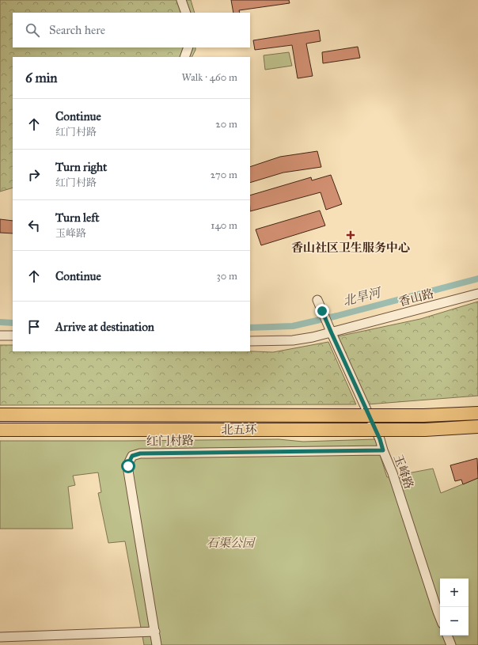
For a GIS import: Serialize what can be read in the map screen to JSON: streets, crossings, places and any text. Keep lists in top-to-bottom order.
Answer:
{
  "streets": {
    "highway": ["北五环"],
    "street": ["香山路", "红门村路", "玉峰路"]
  },
  "crossings": [
    ["香山路", "玉峰路"],
    ["红门村路", "玉峰路"]
  ],
  "water": ["北旱河"],
  "parks": ["石渠公园"],
  "places": {
    "health": ["香山社区卫生服务中心"]
  },
  "page": {
    "search": "Search here",
    "heading": ["6 min", "Walk · 460 m"],
    "list": [
      ["Continue", "红门村路", "20 m"],
      ["Turn right", "红门村路", "270 m"],
      ["Turn left", "玉峰路", "140 m"],
      ["Continue", "30 m"],
      "Arrive at destination"
    ],
    "map_buttons": ["+", "−"]
  }
}
